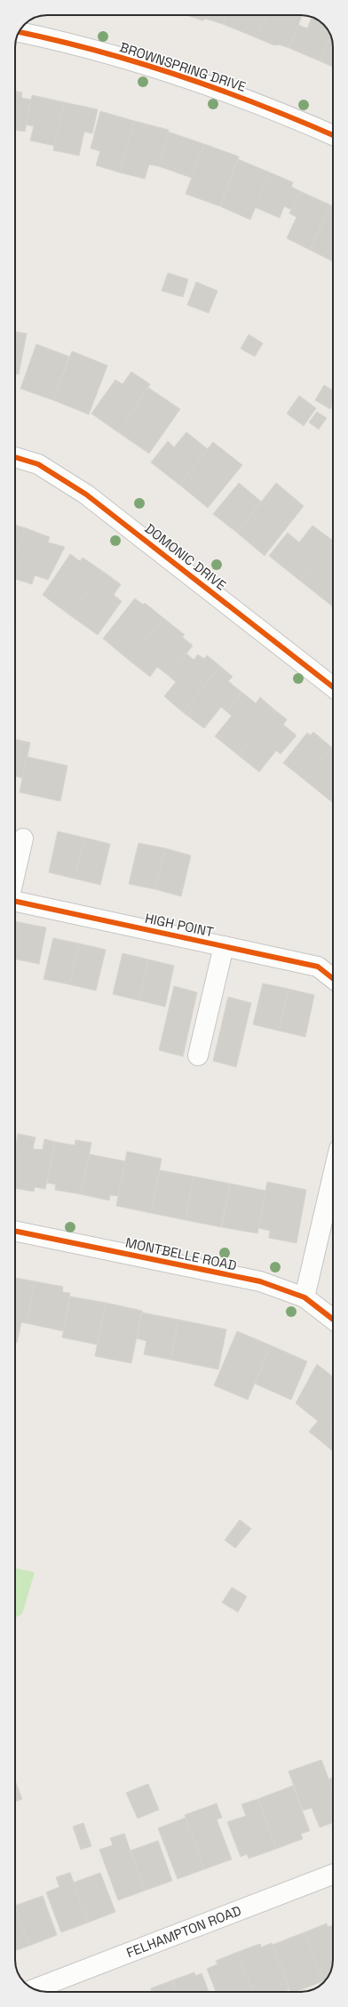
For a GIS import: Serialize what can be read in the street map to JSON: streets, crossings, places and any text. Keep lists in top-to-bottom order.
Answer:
{
  "streets": {
    "street": [
      "BROWNSPRING DRIVE",
      "DOMONIC DRIVE",
      "HIGH POINT",
      "MONTBELLE ROAD",
      "FELHAMPTON ROAD"
    ]
  }
}
